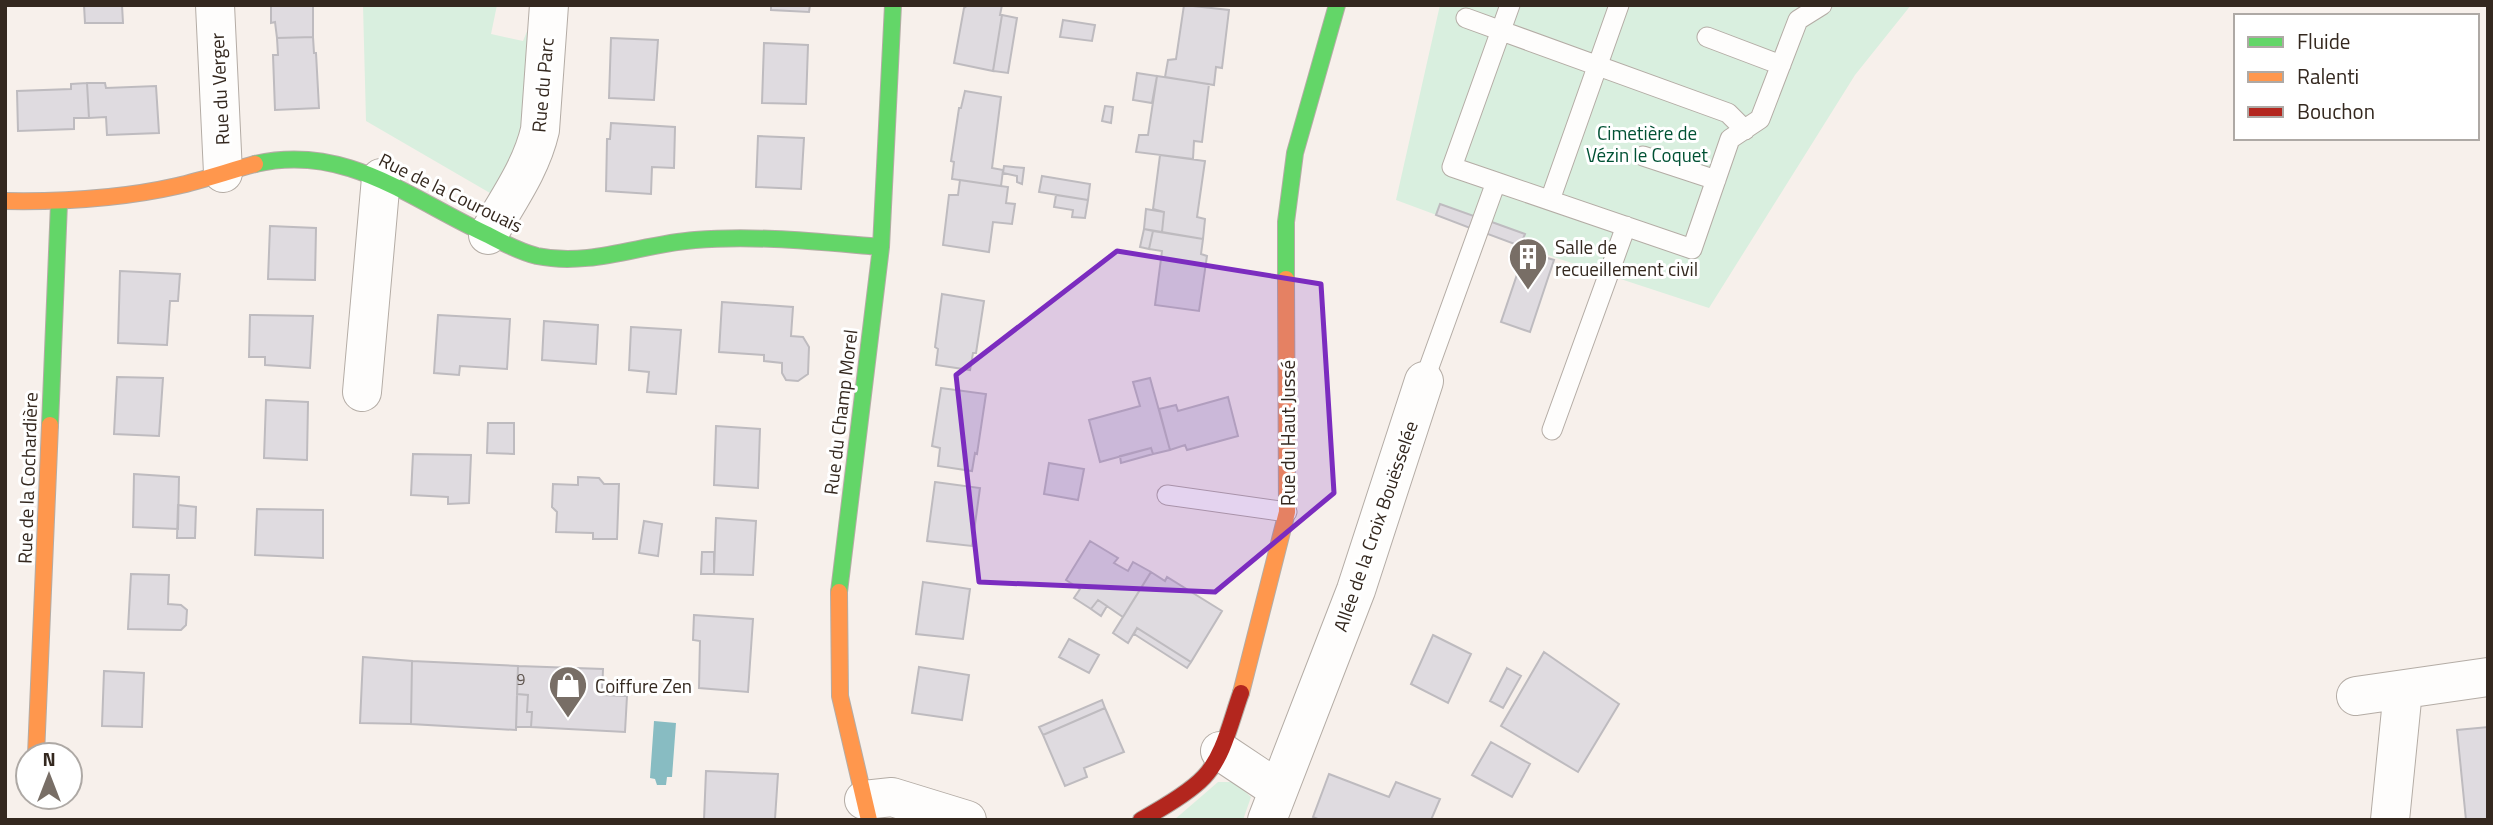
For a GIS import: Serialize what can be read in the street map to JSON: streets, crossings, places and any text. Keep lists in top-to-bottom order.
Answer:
{
  "streets": {
    "street": [
      "Rue du Parc",
      "Rue du Verger",
      "Rue de la Courouais",
      "Rue du Champ Morel",
      "Rue du Haut Jussé",
      "Rue de la Cochardière",
      "Allée de la Croix Bouësselée"
    ]
  },
  "crossings": [
    ["Rue du Parc", "Rue de la Courouais"],
    ["Rue du Verger", "Rue de la Courouais"],
    ["Rue de la Courouais", "Rue du Champ Morel"],
    ["Rue de la Courouais", "Rue de la Cochardière"]
  ],
  "parks": ["Cimetière de Vézin le Coquet"],
  "places": {
    "building": ["Salle de recueillement civil"],
    "shop": ["Coiffure Zen"]
  },
  "house_numbers": ["9"],
  "legend": ["Fluide", "Ralenti", "Bouchon"],
  "north": "top"
}
